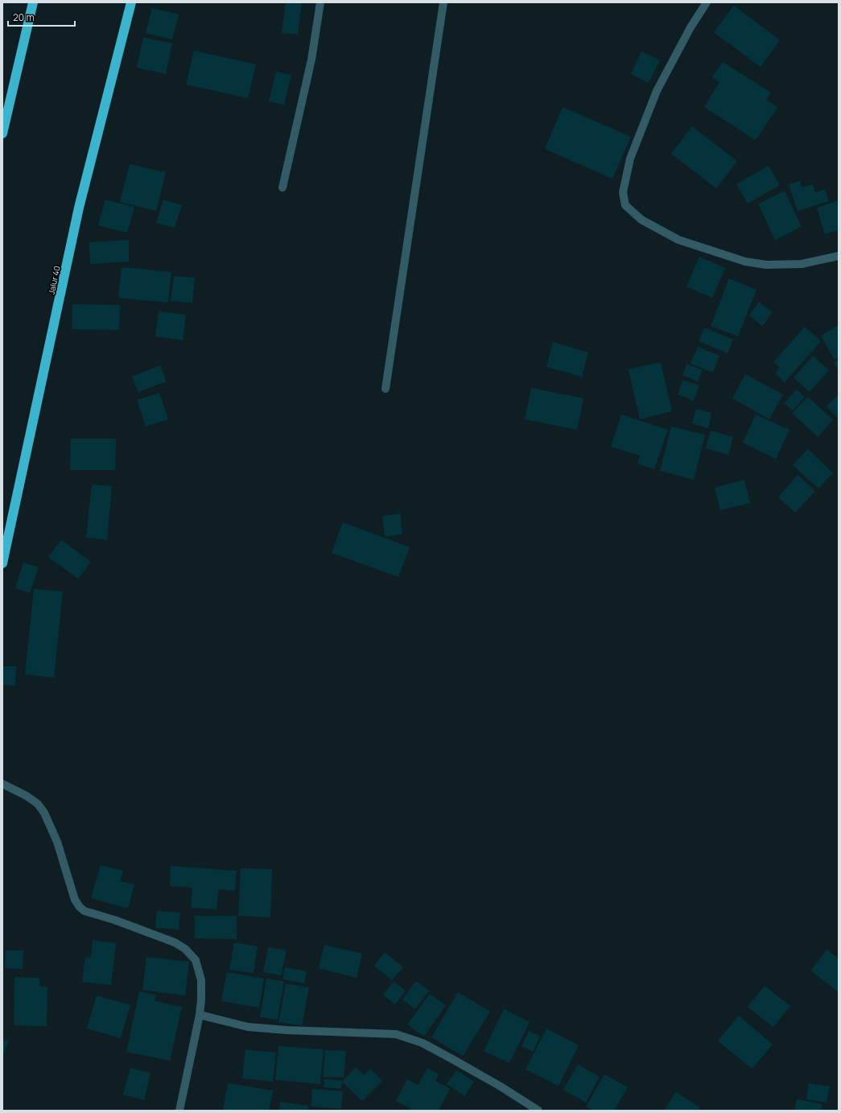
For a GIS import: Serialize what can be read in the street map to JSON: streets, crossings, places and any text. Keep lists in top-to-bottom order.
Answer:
{
  "streets": {
    "highway": ["Jalur 40"]
  },
  "scale_bar": "20 m"
}
